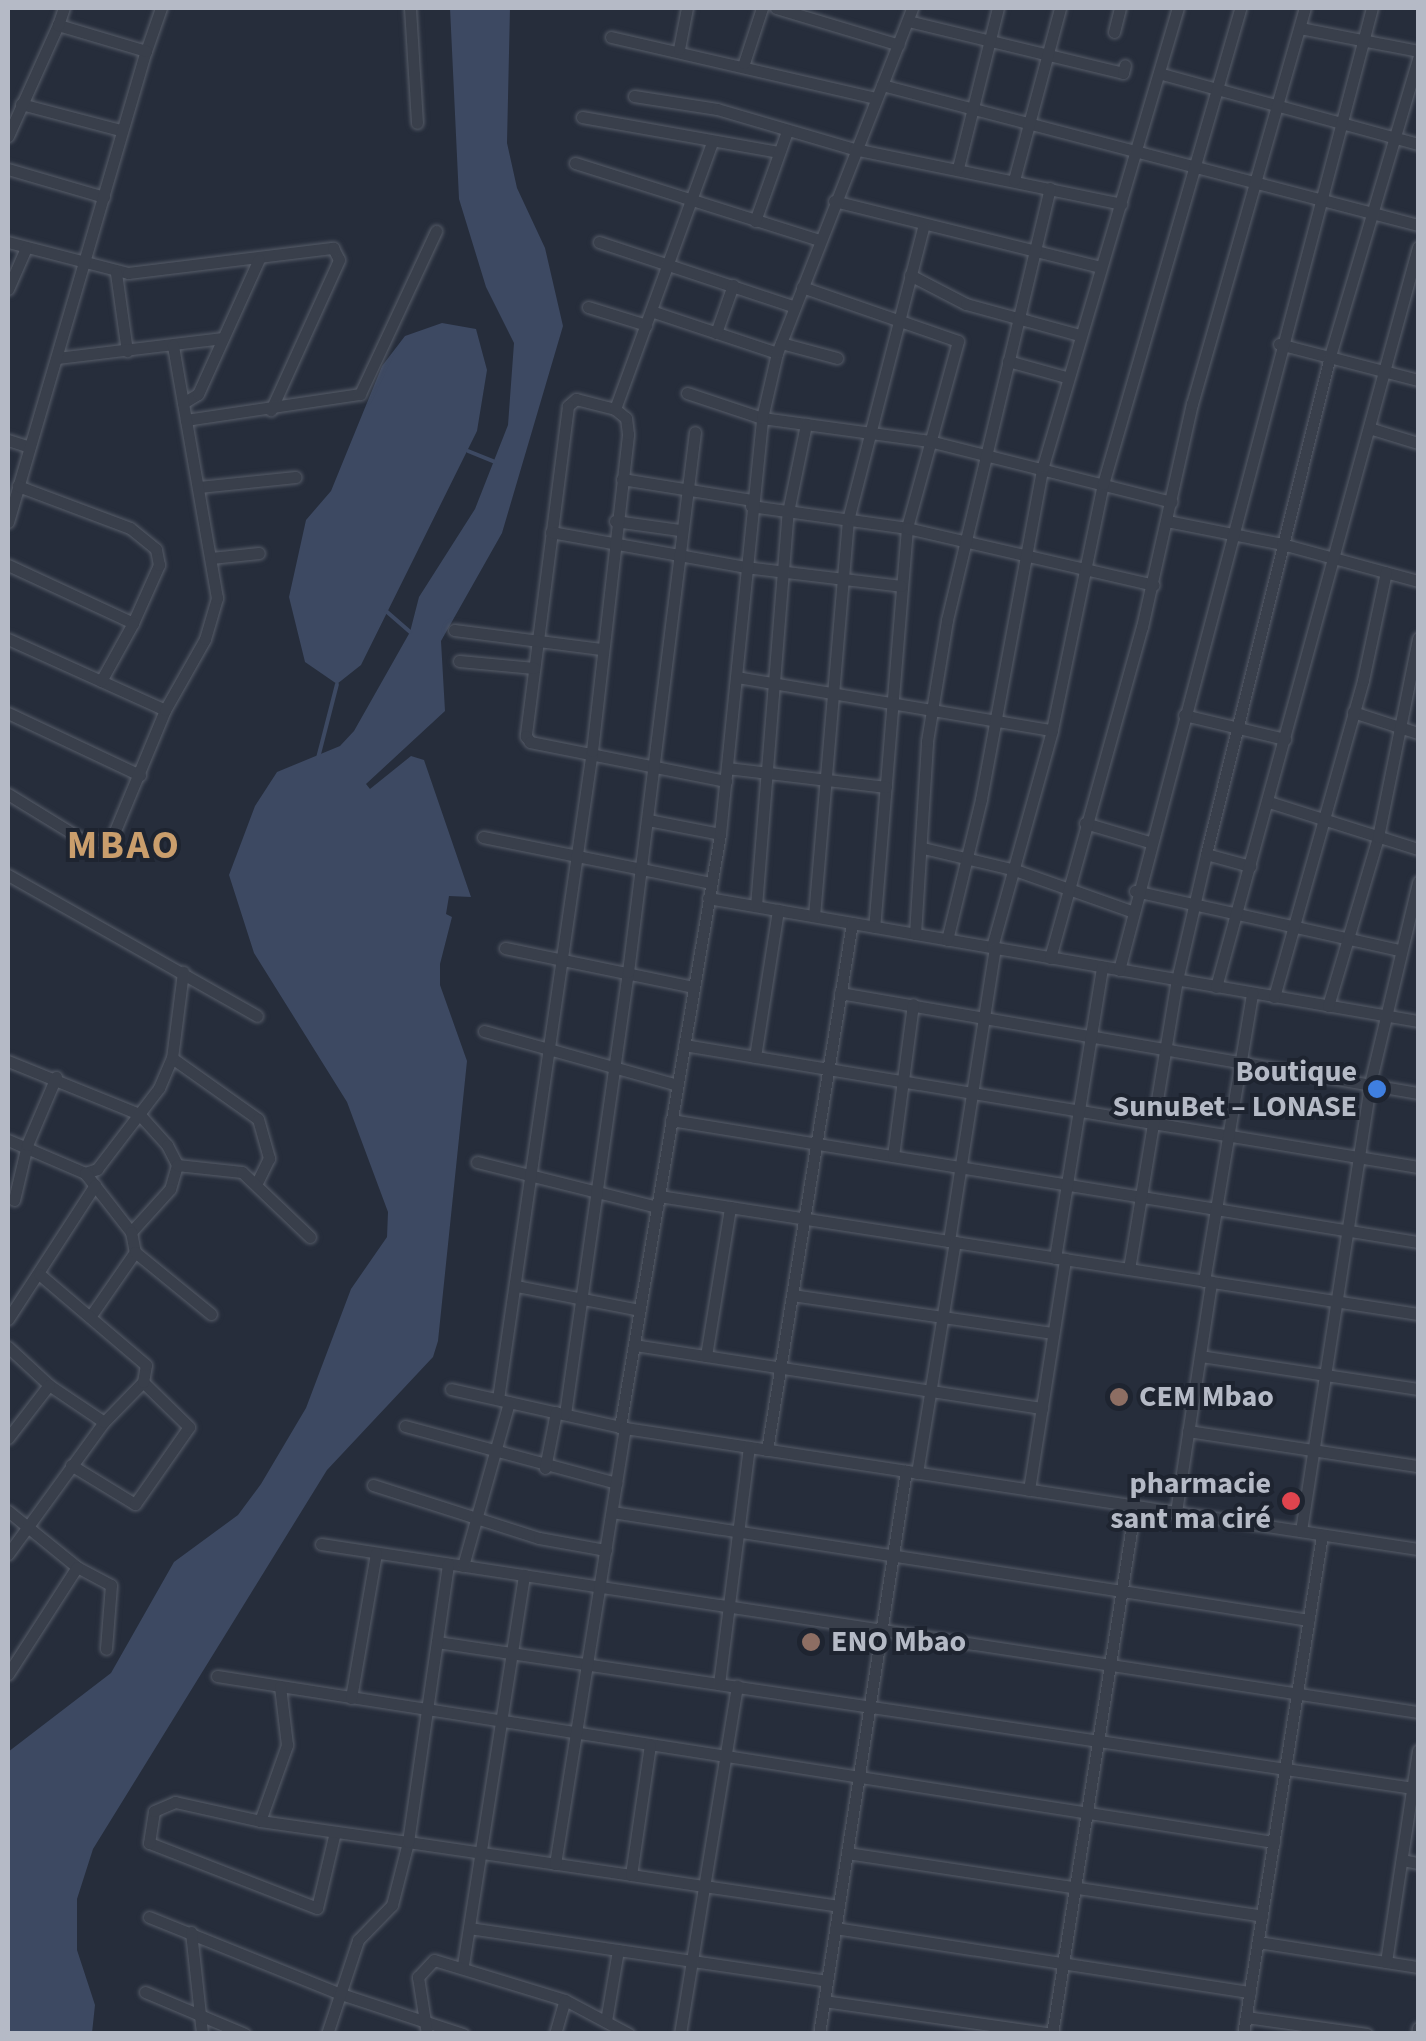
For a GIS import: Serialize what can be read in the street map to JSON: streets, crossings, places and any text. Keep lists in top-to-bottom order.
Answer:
{
  "districts": ["MBAO"],
  "places": [
    "Boutique SunuBet – LONASE",
    "CEM Mbao",
    "pharmacie sant ma ciré",
    "ENO Mbao"
  ]
}
